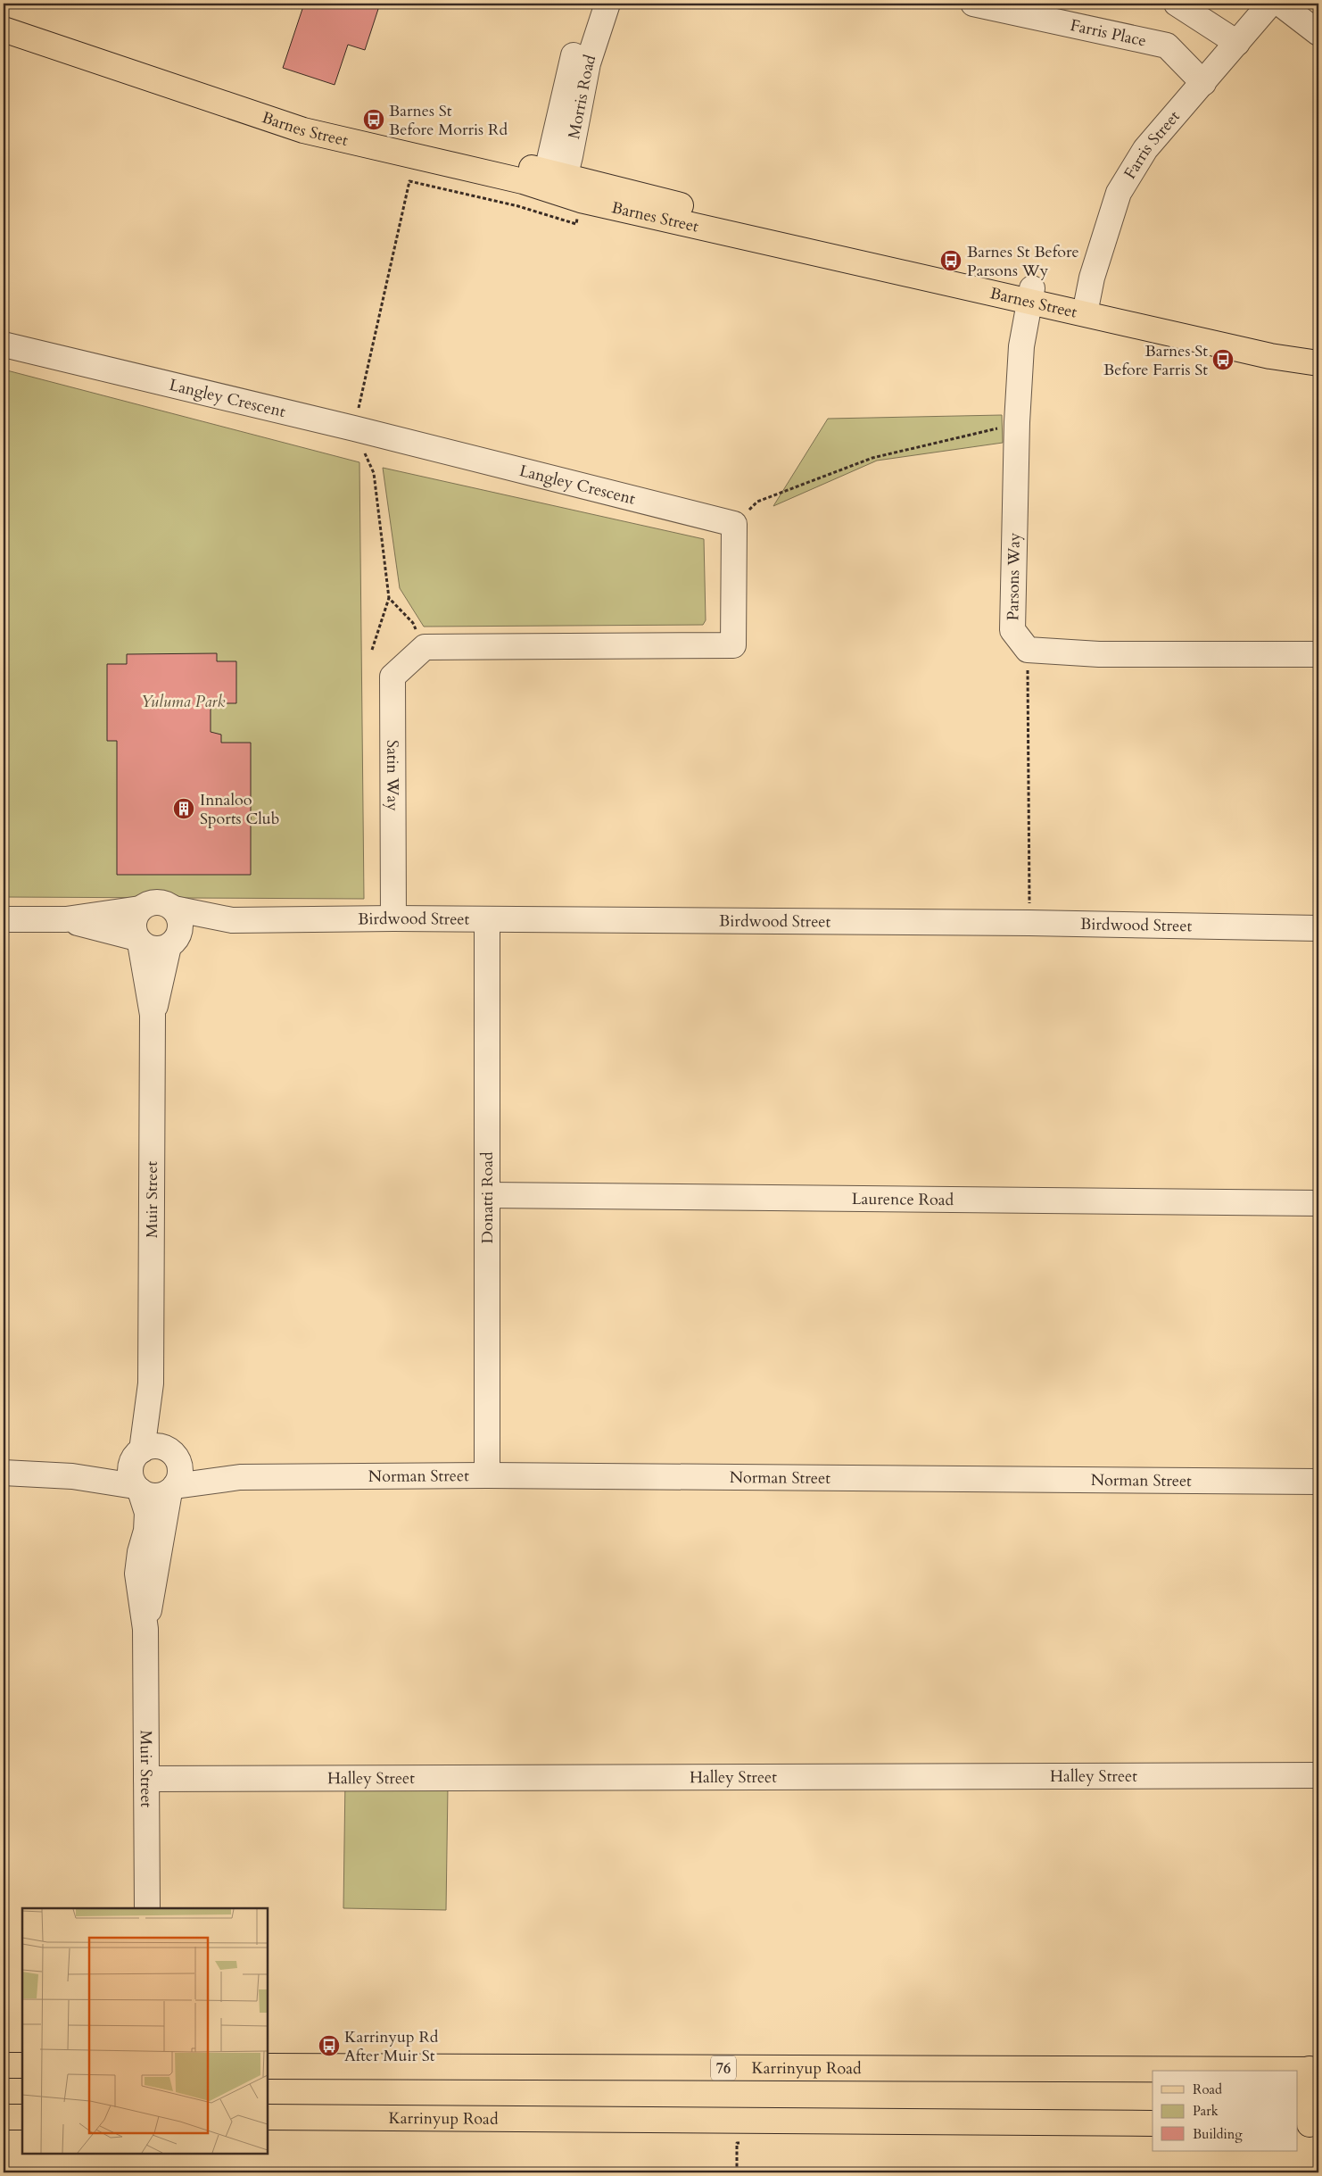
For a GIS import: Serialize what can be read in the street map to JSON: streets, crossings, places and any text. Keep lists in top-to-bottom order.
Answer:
{
  "streets": {
    "main road": ["Barnes Street", "76", "Karrinyup Road"],
    "street": [
      "Farris Place",
      "Morris Road",
      "Farris Street",
      "Langley Crescent",
      "Parsons Way",
      "Satin Way",
      "Birdwood Street",
      "Donatti Road",
      "Muir Street",
      "Laurence Road",
      "Norman Street",
      "Halley Street"
    ]
  },
  "crossings": [
    ["Farris Place", "Farris Street"],
    ["Morris Road", "Barnes Street"],
    ["Barnes Street", "Farris Street"],
    ["Barnes Street", "Parsons Way"],
    ["Satin Way", "Birdwood Street"],
    ["Birdwood Street", "Donatti Road"],
    ["Birdwood Street", "Muir Street"],
    ["Donatti Road", "Laurence Road"],
    ["Donatti Road", "Norman Street"],
    ["Muir Street", "Norman Street"],
    ["Muir Street", "Halley Street"]
  ],
  "parks": ["Yuluma Park"],
  "places": {
    "bus stop": [
      "Barnes St Before Morris Rd",
      "Barnes St Before Parsons Wy",
      "Barnes St Before Farris St",
      "Karrinyup Rd After Muir St"
    ],
    "building": ["Innaloo Sports Club"]
  },
  "legend": ["Road", "Park", "Building"]
}
